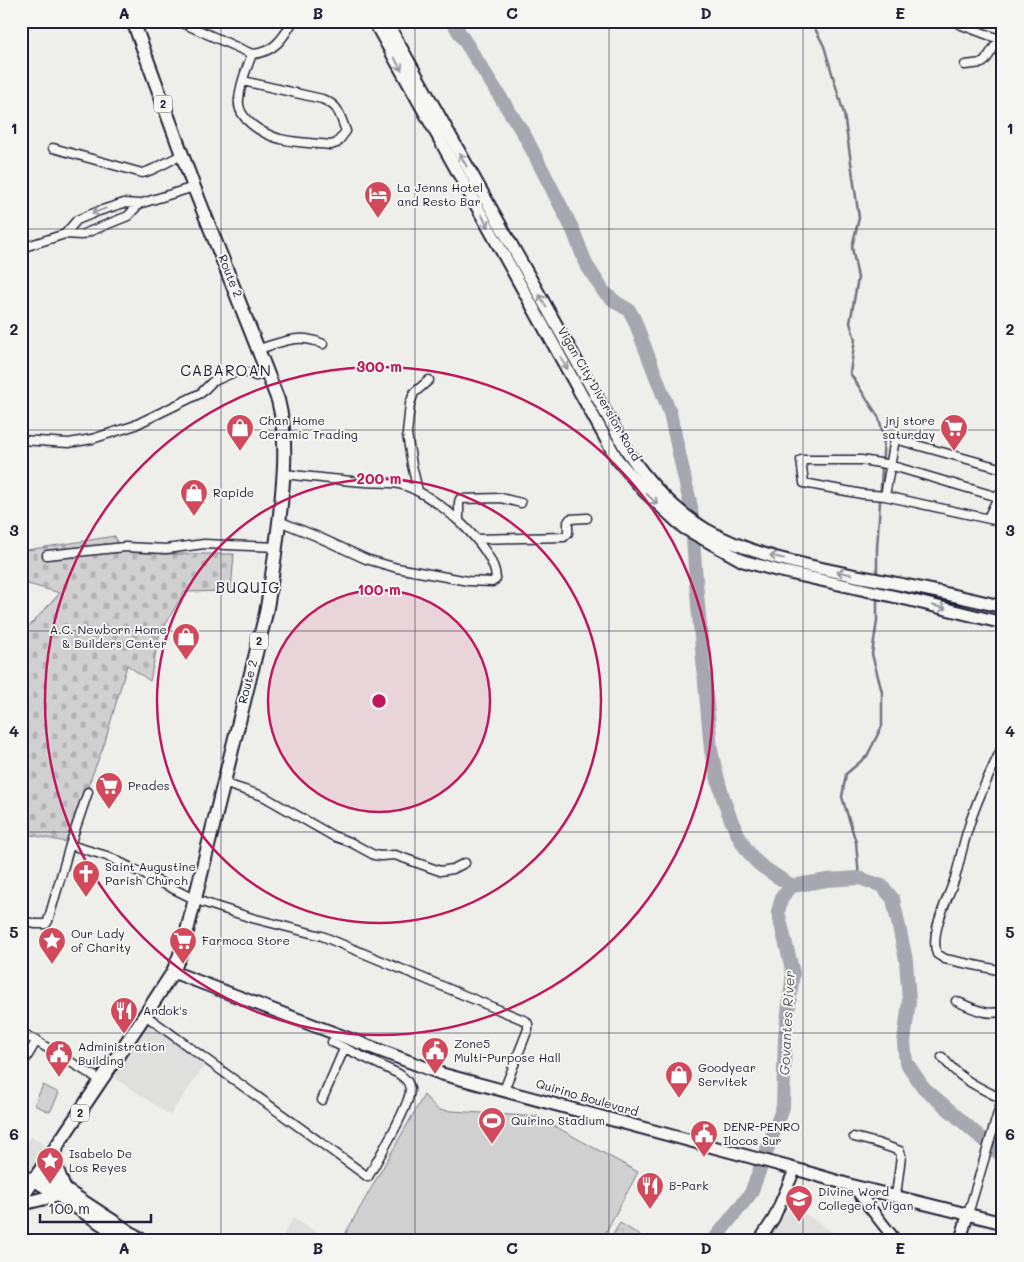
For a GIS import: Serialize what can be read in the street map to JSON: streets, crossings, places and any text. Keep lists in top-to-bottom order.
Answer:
{
  "streets": {
    "highway": ["2", "Route 2"],
    "main road": ["Vigan City Diversion Road", "Quirino Boulevard"]
  },
  "crossings": [
    ["Route 2", "Quirino Boulevard"]
  ],
  "districts": ["CABAROAN", "BUQUIG"],
  "water": ["Govantes River"],
  "places": {
    "hotel": ["La Jenns Hotel and Resto Bar"],
    "shop": [
      "Chan Home Ceramic Trading",
      "Rapide",
      "A.C. Newborn Home & Builders Center",
      "Goodyear Servitek"
    ],
    "supermarket": ["jnj store saturday", "Prades", "Farmoca Store"],
    "church": ["Saint Augustine Parish Church"],
    "place": ["Our Lady of Charity", "Isabelo De Los Reyes"],
    "restaurant": ["Andok's", "B-Park"],
    "public building": ["Zone5 Multi-Purpose Hall", "Administration Building", "DENR-PENRO Ilocos Sur"],
    "sports": ["Quirino Stadium"],
    "school or university": ["Divine Word College of Vigan"]
  },
  "scale_bar": "100 m",
  "grid": {
    "columns": [
      "A",
      "B",
      "C",
      "D",
      "E"
    ],
    "rows": [
      "1",
      "2",
      "3",
      "4",
      "5",
      "6"
    ]
  },
  "rings": ["300 m", "200 m", "100 m"]
}
